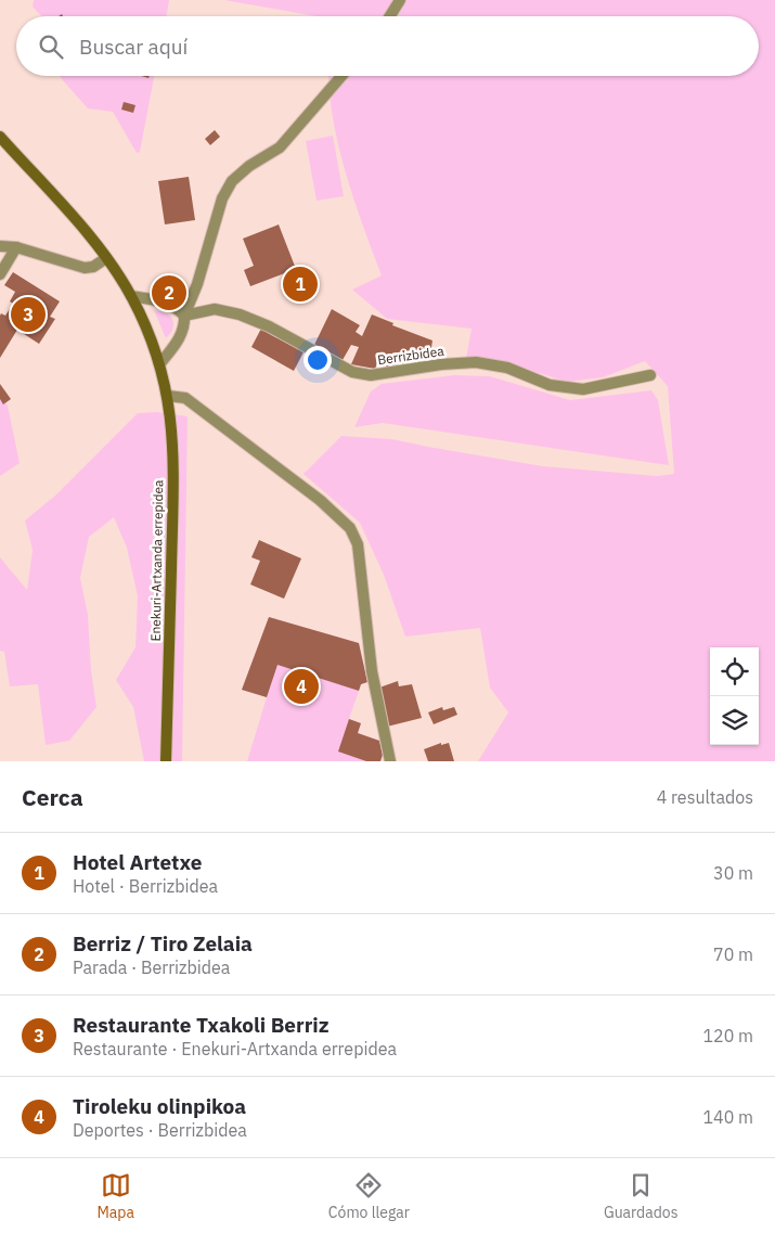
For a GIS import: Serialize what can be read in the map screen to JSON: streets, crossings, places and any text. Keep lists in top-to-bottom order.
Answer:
{
  "streets": {
    "street": ["Berrizbidea", "Enekuri-Artxanda errepidea"]
  },
  "page": {
    "search": "Buscar aquí",
    "pins": [
      "1",
      "2",
      "3",
      "4"
    ],
    "heading": ["Cerca", "4 resultados"],
    "list": [
      {
        "mark": "1",
        "name": "Hotel Artetxe",
        "note": "Hotel · Berrizbidea",
        "value": "30 m"
      },
      {
        "mark": "2",
        "name": "Berriz / Tiro Zelaia",
        "note": "Parada · Berrizbidea",
        "value": "70 m"
      },
      {
        "mark": "3",
        "name": "Restaurante Txakoli Berriz",
        "note": "Restaurante · Enekuri-Artxanda errepidea",
        "value": "120 m"
      },
      {
        "mark": "4",
        "name": "Tiroleku olinpikoa",
        "note": "Deportes · Berrizbidea",
        "value": "140 m"
      }
    ],
    "nav": ["Mapa", "Cómo llegar", "Guardados"]
  }
}
